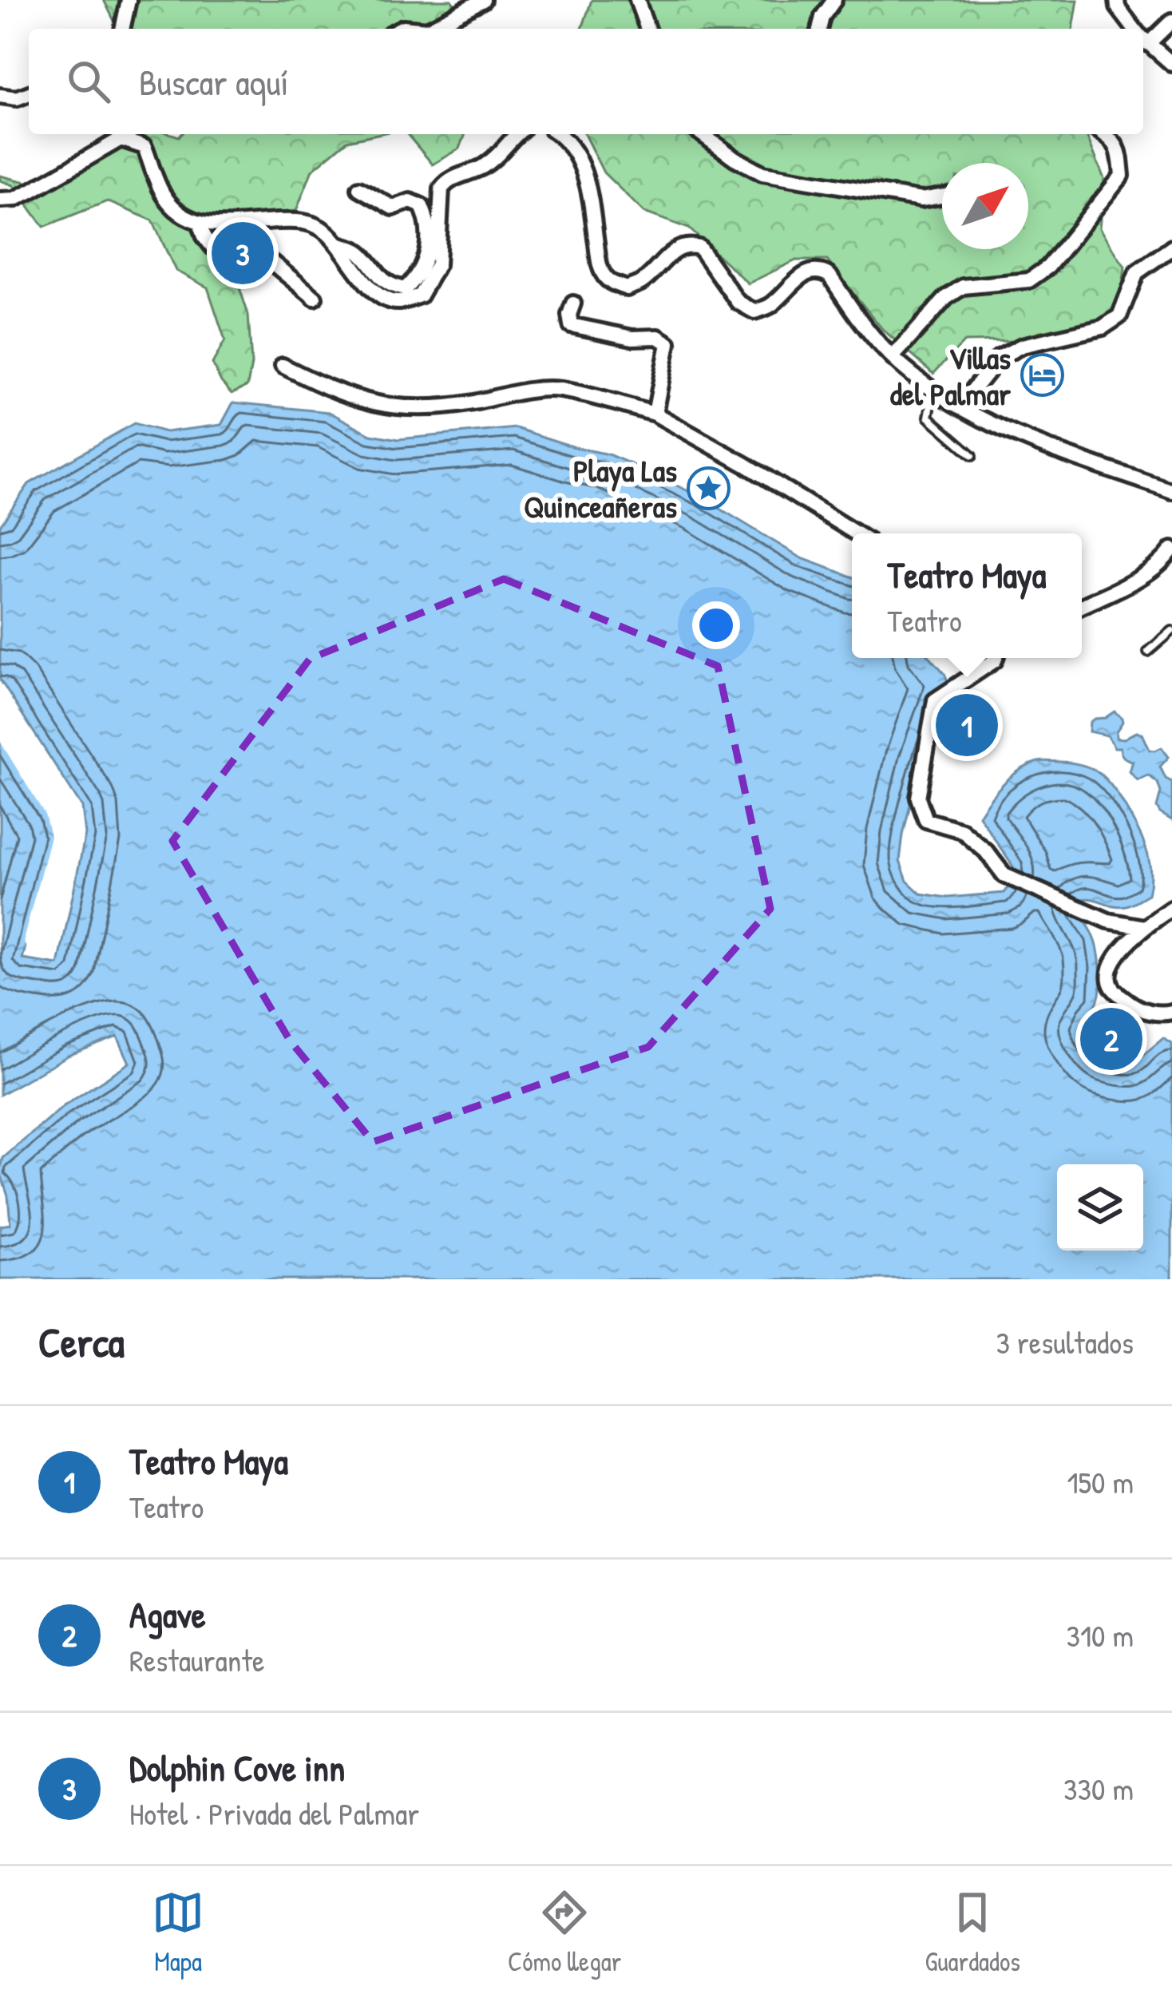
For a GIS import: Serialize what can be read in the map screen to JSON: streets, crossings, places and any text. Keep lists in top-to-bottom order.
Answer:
{
  "places": {
    "hotel": ["Villas del Palmar"],
    "place": ["Playa Las Quinceañeras"]
  },
  "north": "top right",
  "page": {
    "search": "Buscar aquí",
    "pins": ["3", "1", "2"],
    "popup": ["Teatro Maya", "Teatro"],
    "heading": ["Cerca", "3 resultados"],
    "list": [
      {
        "mark": "1",
        "name": "Teatro Maya",
        "note": "Teatro",
        "value": "150 m"
      },
      {
        "mark": "2",
        "name": "Agave",
        "note": "Restaurante",
        "value": "310 m"
      },
      {
        "mark": "3",
        "name": "Dolphin Cove inn",
        "note": "Hotel · Privada del Palmar",
        "value": "330 m"
      }
    ],
    "nav": ["Mapa", "Cómo llegar", "Guardados"]
  }
}
